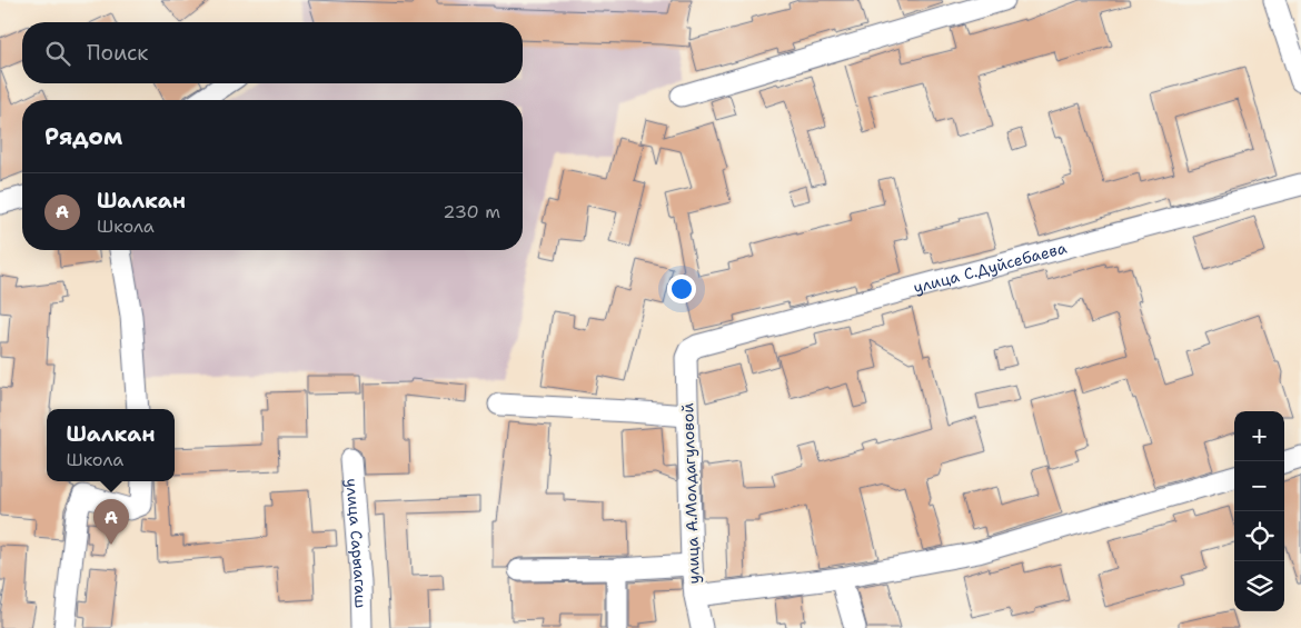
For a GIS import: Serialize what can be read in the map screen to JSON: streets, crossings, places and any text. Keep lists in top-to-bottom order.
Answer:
{
  "streets": {
    "street": ["улица С.Дуйсебаева", "улица А.Молдагуловой", "улица Сарыагаш"]
  },
  "crossings": [
    ["улица С.Дуйсебаева", "улица А.Молдагуловой"]
  ],
  "page": {
    "search": "Поиск",
    "heading": "Рядом",
    "list": [
      {
        "mark": "A",
        "name": "Шалкан",
        "note": "Школа",
        "value": "230 m"
      }
    ],
    "popup": ["Шалкан", "Школа"],
    "map_buttons": ["+", "−"],
    "pins": "A"
  }
}
